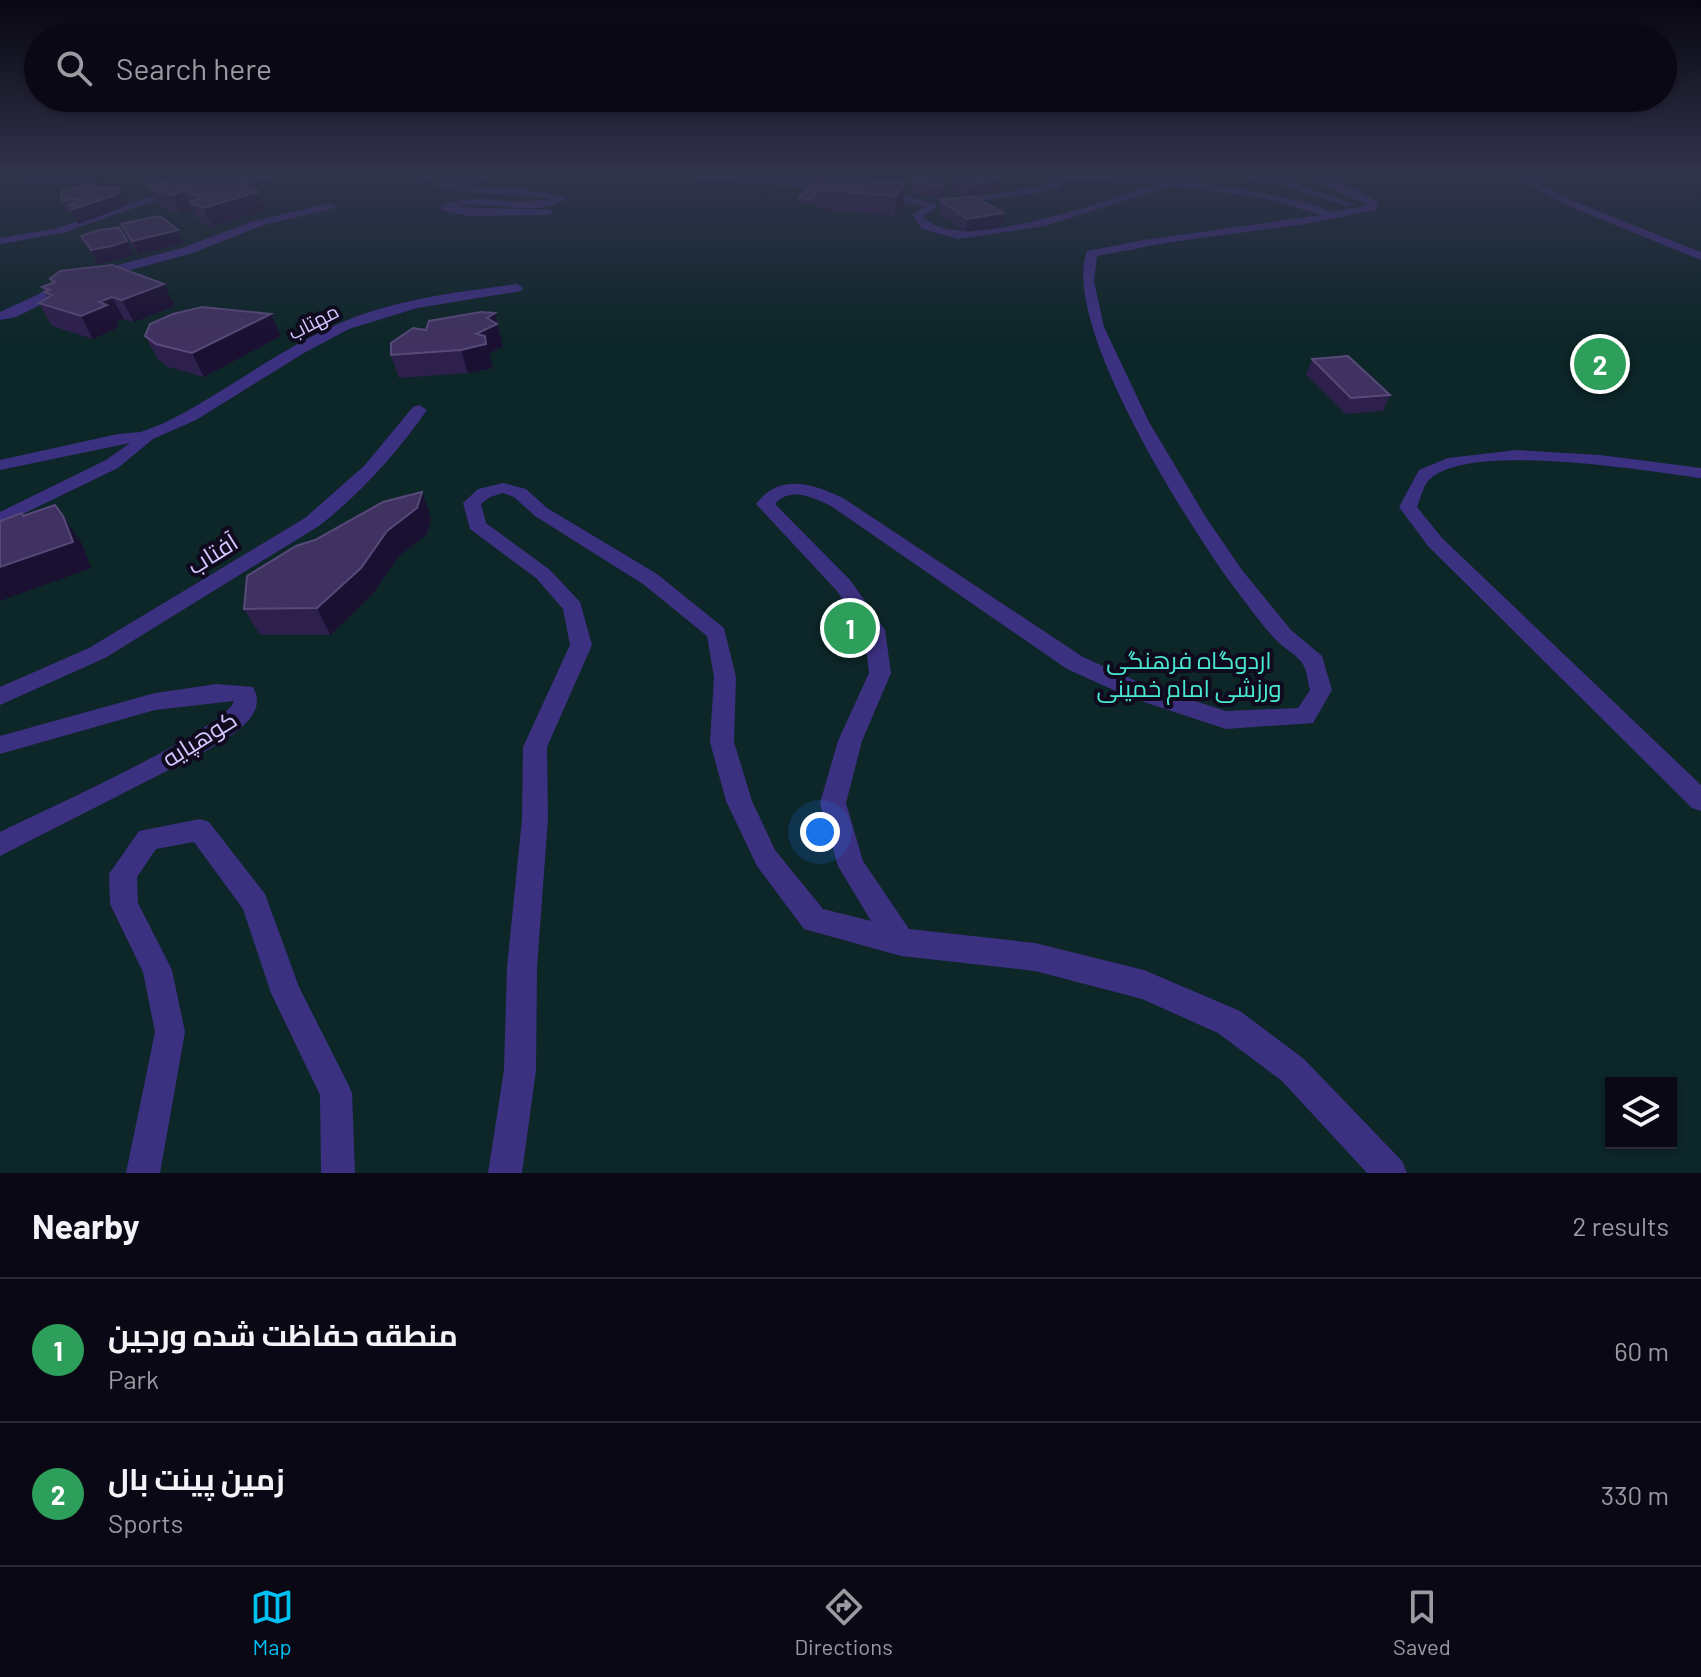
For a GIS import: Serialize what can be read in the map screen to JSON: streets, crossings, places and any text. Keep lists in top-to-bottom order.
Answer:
{
  "streets": {
    "street": ["مهتاب", "آفتاب", "کوهپایه"]
  },
  "parks": ["اردوگاه فرهنگی ورزشی امام خمینی"],
  "page": {
    "search": "Search here",
    "pins": ["2", "1"],
    "heading": ["Nearby", "2 results"],
    "list": [
      {
        "mark": "1",
        "name": "منطقه حفاظت شده ورجین",
        "note": "Park",
        "value": "60 m"
      },
      {
        "mark": "2",
        "name": "زمین پینت بال",
        "note": "Sports",
        "value": "330 m"
      }
    ],
    "nav": ["Map", "Directions", "Saved"]
  }
}
